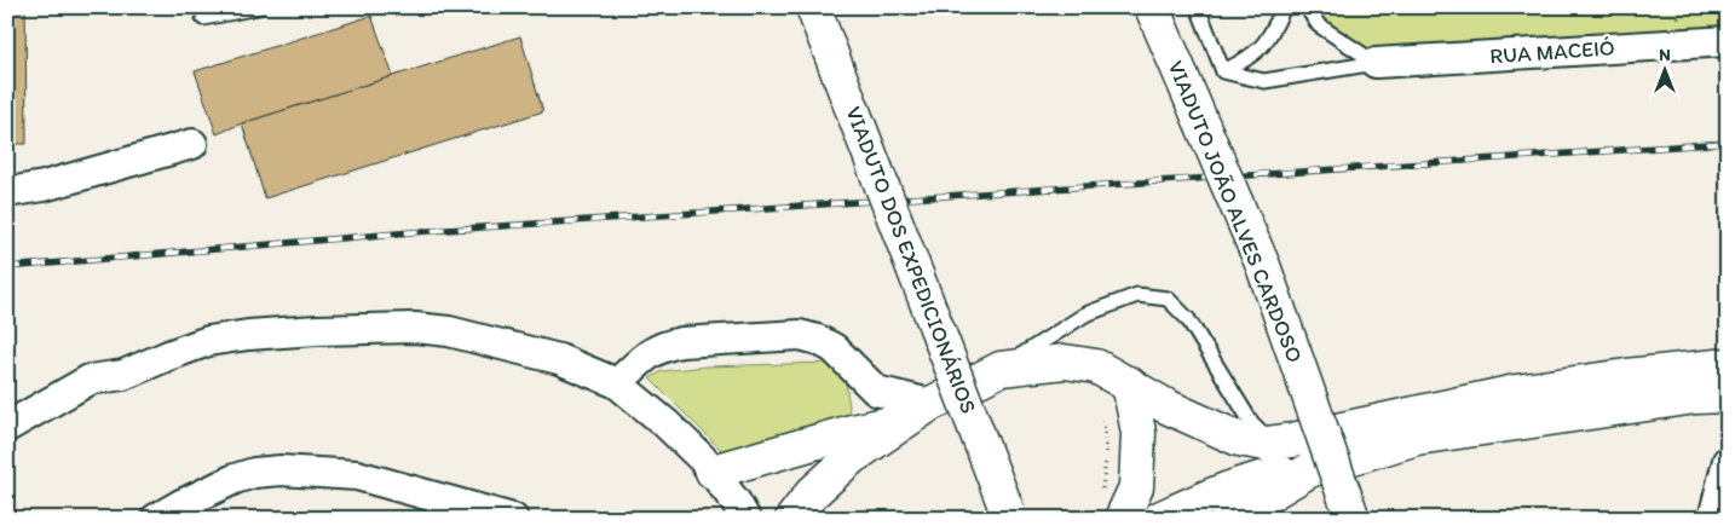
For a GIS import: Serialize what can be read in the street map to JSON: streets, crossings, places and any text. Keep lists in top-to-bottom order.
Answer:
{
  "streets": {
    "main road": ["VIADUTO JOÃO ALVES CARDOSO", "VIADUTO DOS EXPEDICIONÁRIOS"],
    "street": ["RUA MACEIÓ"]
  },
  "north": "top"
}
